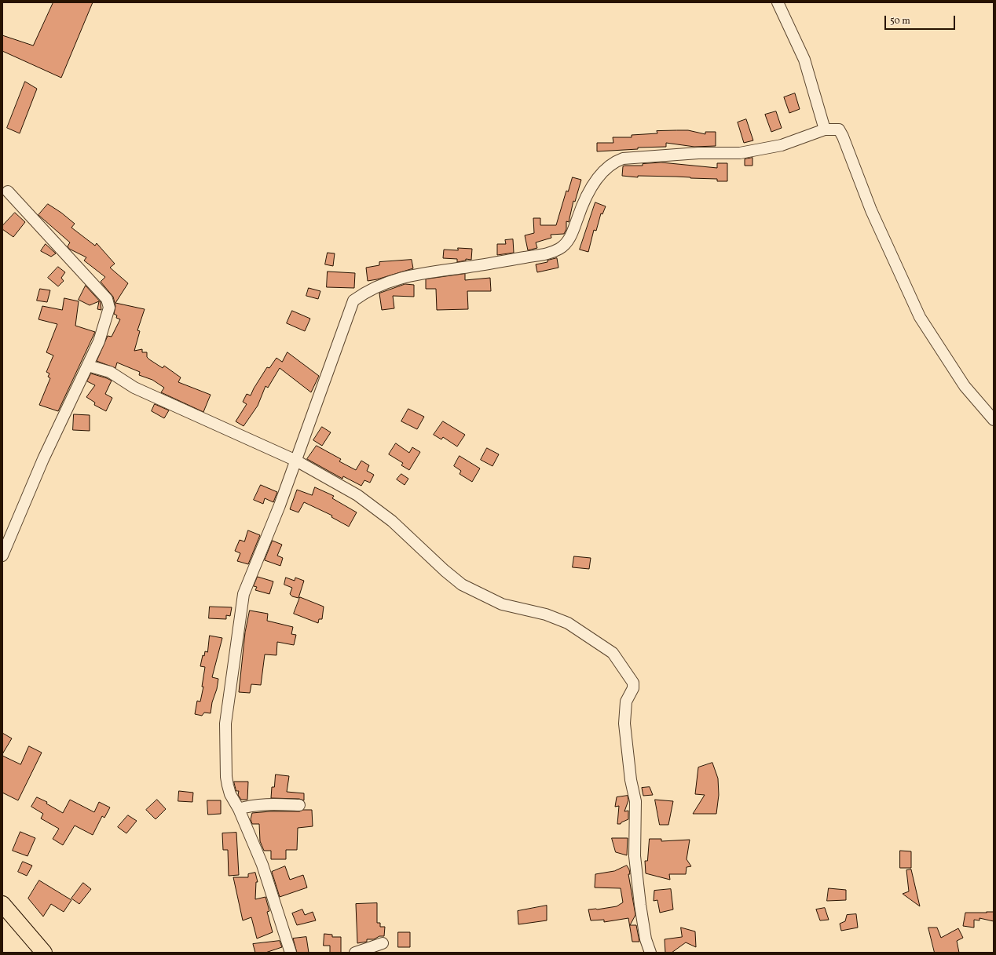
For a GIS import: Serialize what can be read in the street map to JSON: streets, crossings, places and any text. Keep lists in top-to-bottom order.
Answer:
{
  "scale_bar": "50 m"
}
